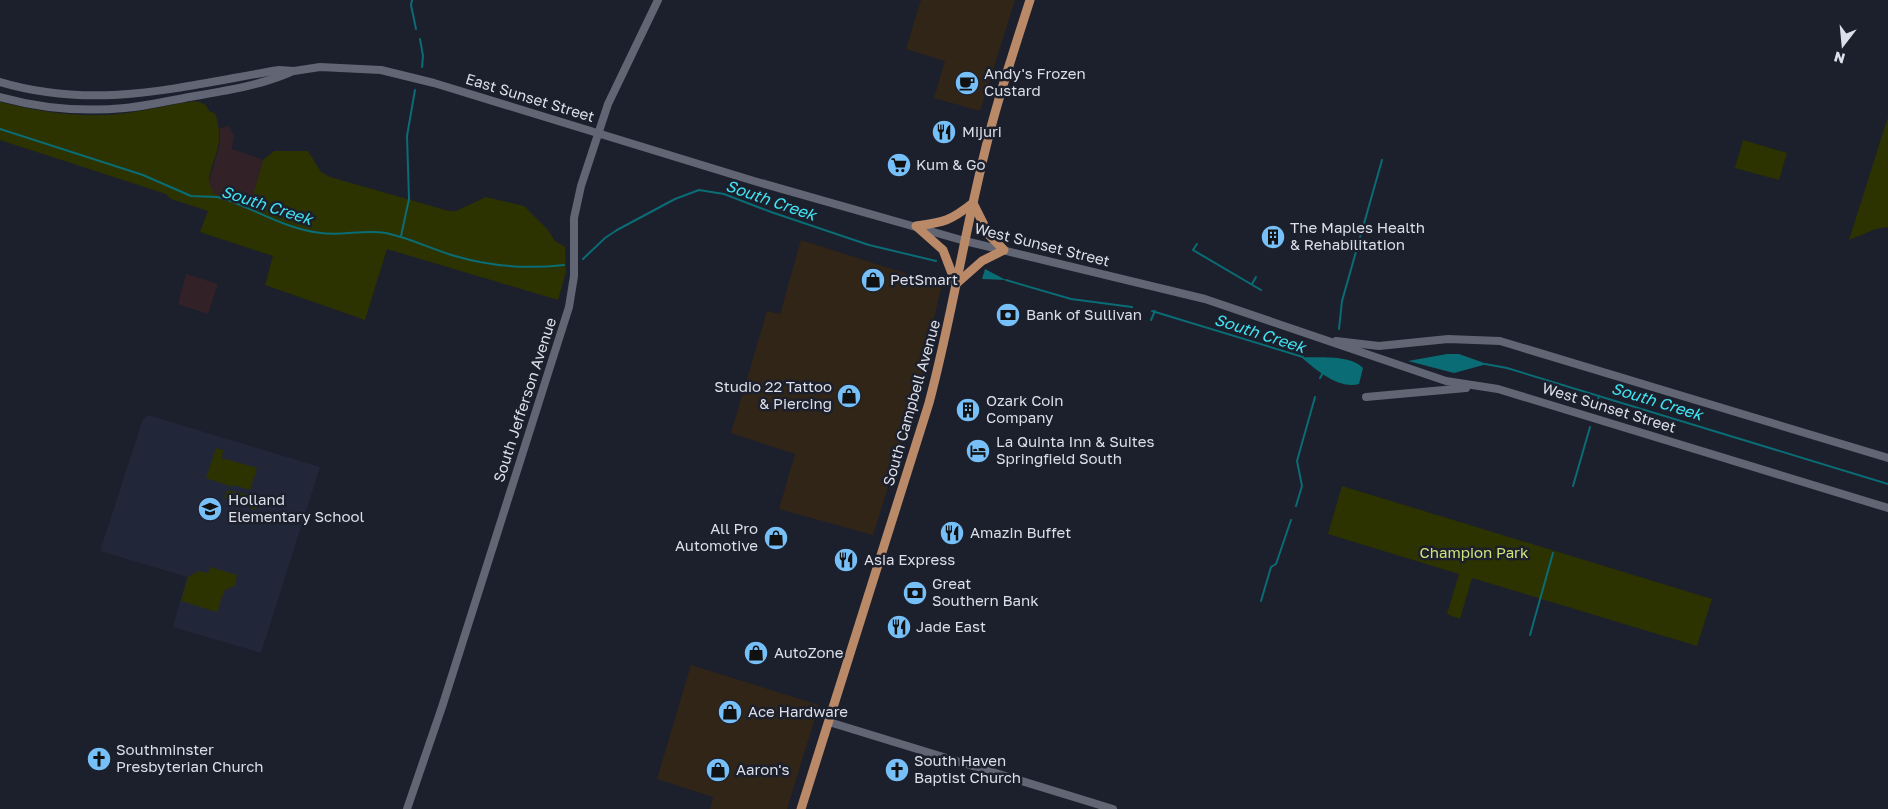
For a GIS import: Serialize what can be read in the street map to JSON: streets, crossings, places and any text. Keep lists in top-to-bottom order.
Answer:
{
  "streets": {
    "main road": [
      "East Sunset Street",
      "West Sunset Street",
      "South Jefferson Avenue",
      "South Campbell Avenue"
    ]
  },
  "crossings": [
    ["East Sunset Street", "West Sunset Street"],
    ["East Sunset Street", "South Jefferson Avenue"],
    ["West Sunset Street", "South Campbell Avenue"]
  ],
  "water": ["South Creek"],
  "parks": ["Champion Park"],
  "places": {
    "cafe": ["Andy's Frozen Custard"],
    "restaurant": [
      "Mijuri",
      "Amazin Buffet",
      "Asia Express",
      "Jade East"
    ],
    "supermarket": ["Kum & Go"],
    "building": ["The Maples Health & Rehabilitation", "Ozark Coin Company"],
    "shop": [
      "PetSmart",
      "Studio 22 Tattoo & Piercing",
      "All Pro Automotive",
      "AutoZone",
      "Ace Hardware",
      "Aaron's"
    ],
    "bank": ["Bank of Sullivan", "Great Southern Bank"],
    "hotel": ["La Quinta Inn & Suites Springfield South"],
    "school or university": ["Holland Elementary School"],
    "church": ["Southminster Presbyterian Church", "South Haven Baptist Church"]
  },
  "north": "bottom"
}
